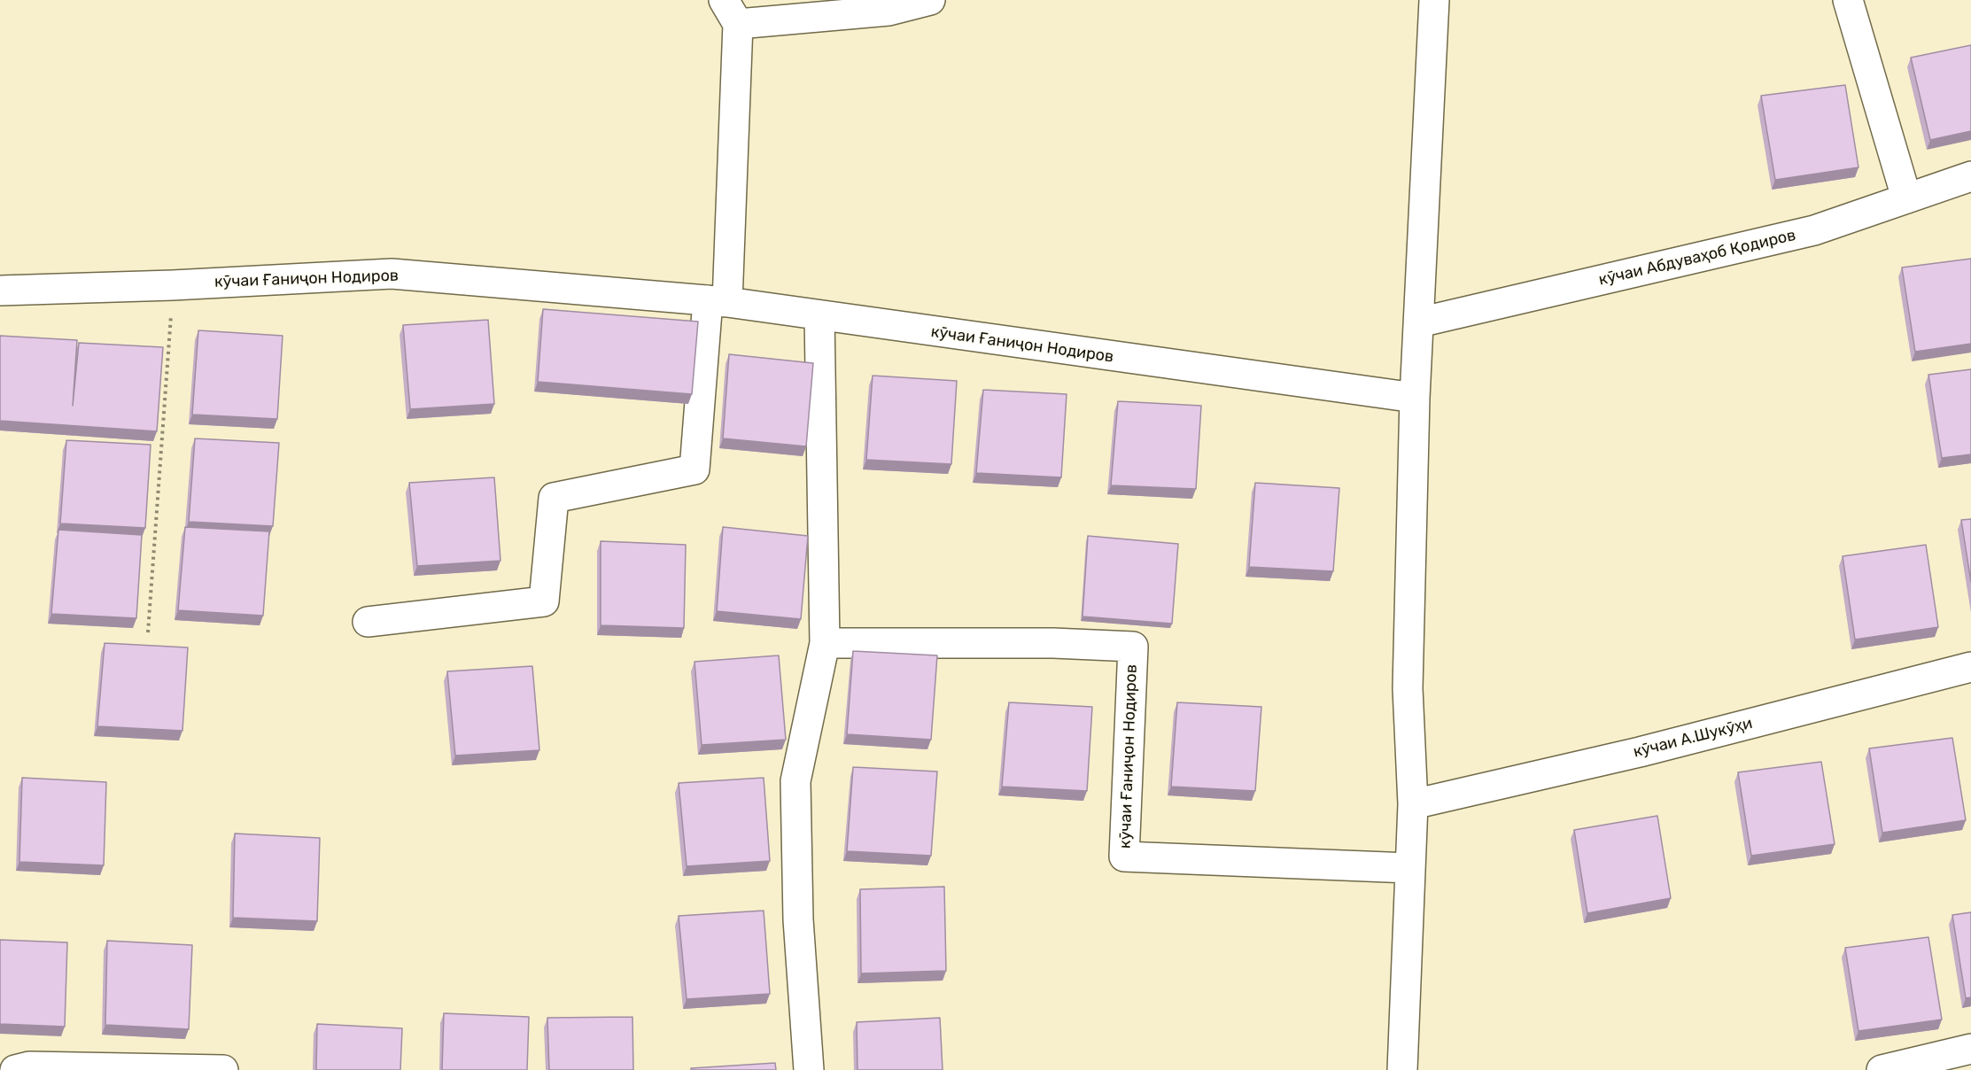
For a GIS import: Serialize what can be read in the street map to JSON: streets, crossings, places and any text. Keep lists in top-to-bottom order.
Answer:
{
  "streets": {
    "street": ["кӯчаи Абдуваҳоб Қодиров", "кӯчаи Ғаниҷон Нодиров", "кӯчаи А.Шукӯҳи"]
  }
}
